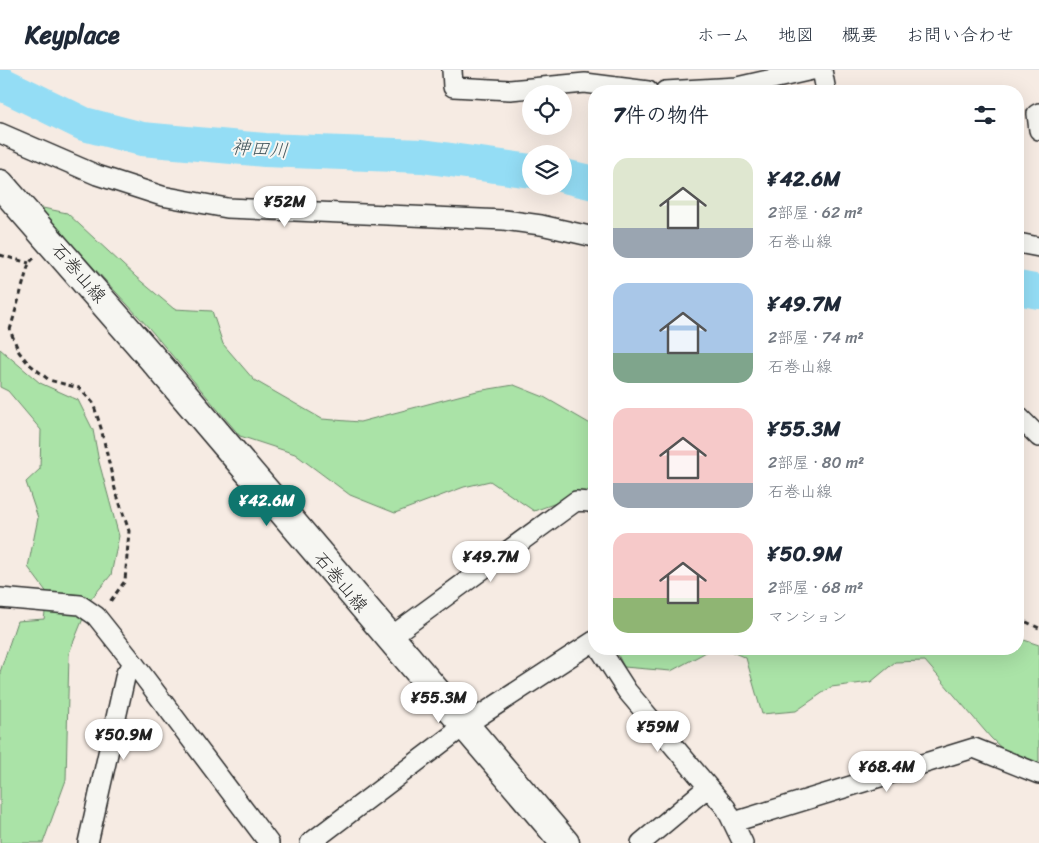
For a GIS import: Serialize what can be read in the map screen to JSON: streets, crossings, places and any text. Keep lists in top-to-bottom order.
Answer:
{
  "streets": {
    "main road": ["石巻山線"]
  },
  "water": ["神田川"],
  "page": {
    "header": "Keyplace",
    "nav": [
      "ホーム",
      "地図",
      "概要",
      "お問い合わせ"
    ],
    "heading": "7件の物件",
    "list": [
      {
        "name": "¥42.6M",
        "note": "2部屋 · 62 m² · 石巻山線"
      },
      {
        "name": "¥49.7M",
        "note": "2部屋 · 74 m² · 石巻山線"
      },
      {
        "name": "¥55.3M",
        "note": "2部屋 · 80 m² · 石巻山線"
      },
      {
        "name": "¥50.9M",
        "note": "2部屋 · 68 m² · マンション"
      }
    ],
    "price": [
      "¥52M",
      "¥42.6M",
      "¥49.7M",
      "¥55.3M",
      "¥59M",
      "¥50.9M",
      "¥68.4M"
    ]
  }
}
